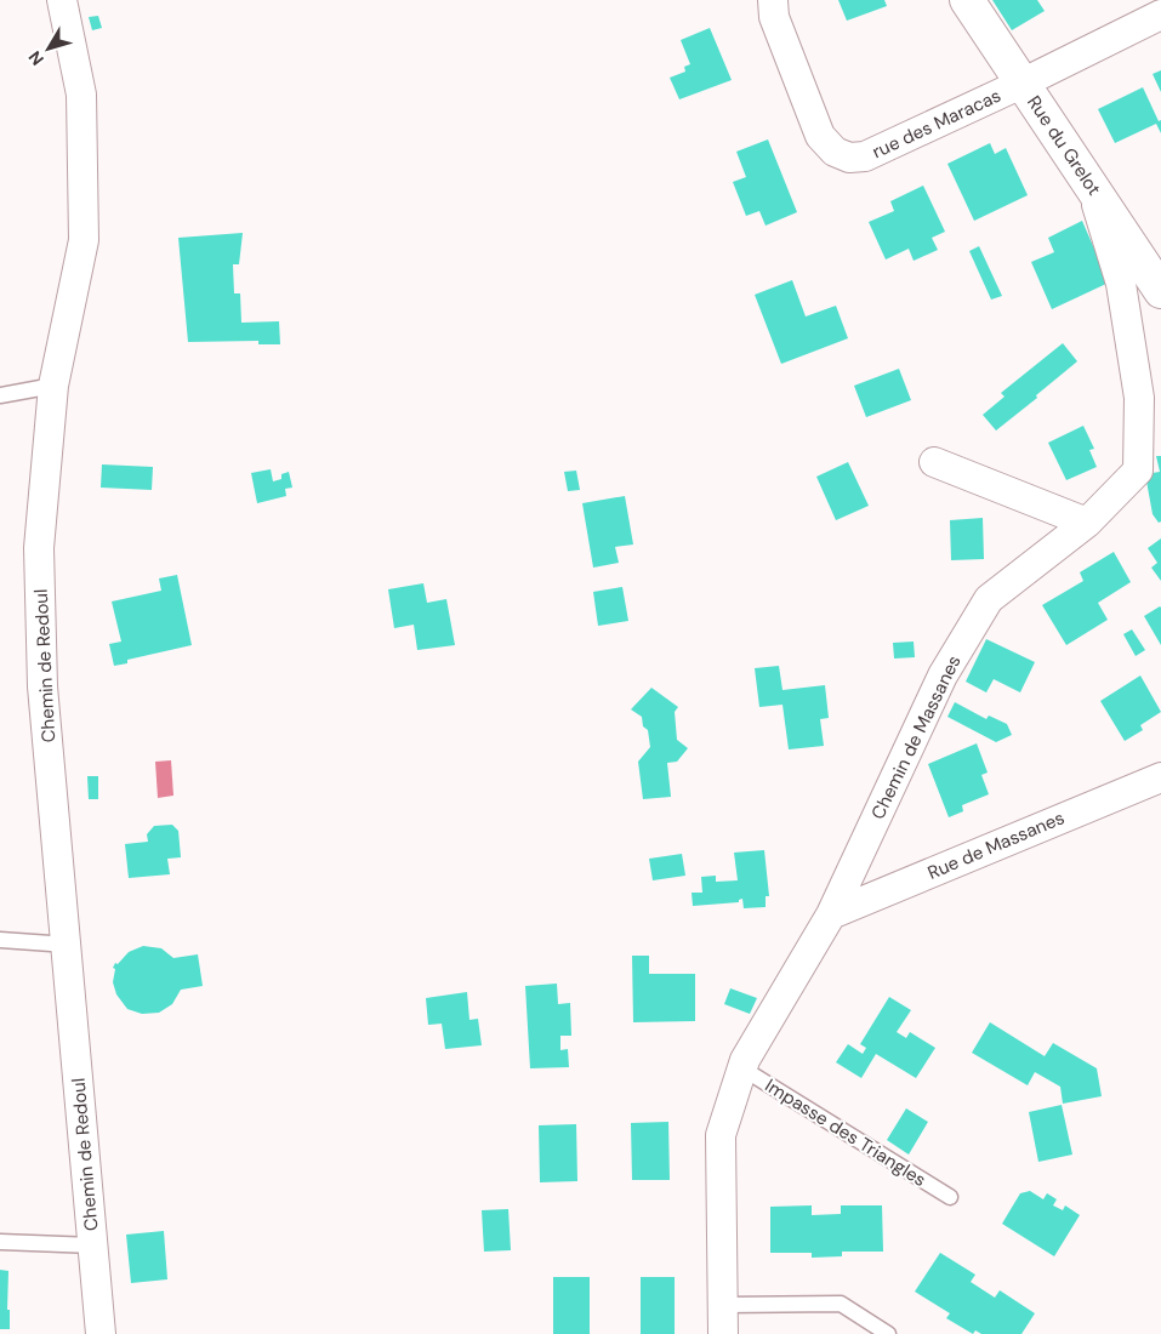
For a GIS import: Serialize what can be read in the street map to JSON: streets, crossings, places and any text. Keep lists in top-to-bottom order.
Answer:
{
  "streets": {
    "street": [
      "rue des Maracas",
      "Rue du Grelot",
      "Chemin de Redoul",
      "Chemin de Massanes",
      "Rue de Massanes"
    ],
    "lane": ["Impasse des Triangles"]
  },
  "crossings": [
    ["rue des Maracas", "Rue du Grelot"],
    ["Rue du Grelot", "Chemin de Massanes"],
    ["Chemin de Massanes", "Rue de Massanes"],
    ["Chemin de Massanes", "Impasse des Triangles"]
  ],
  "north": "bottom left"
}
